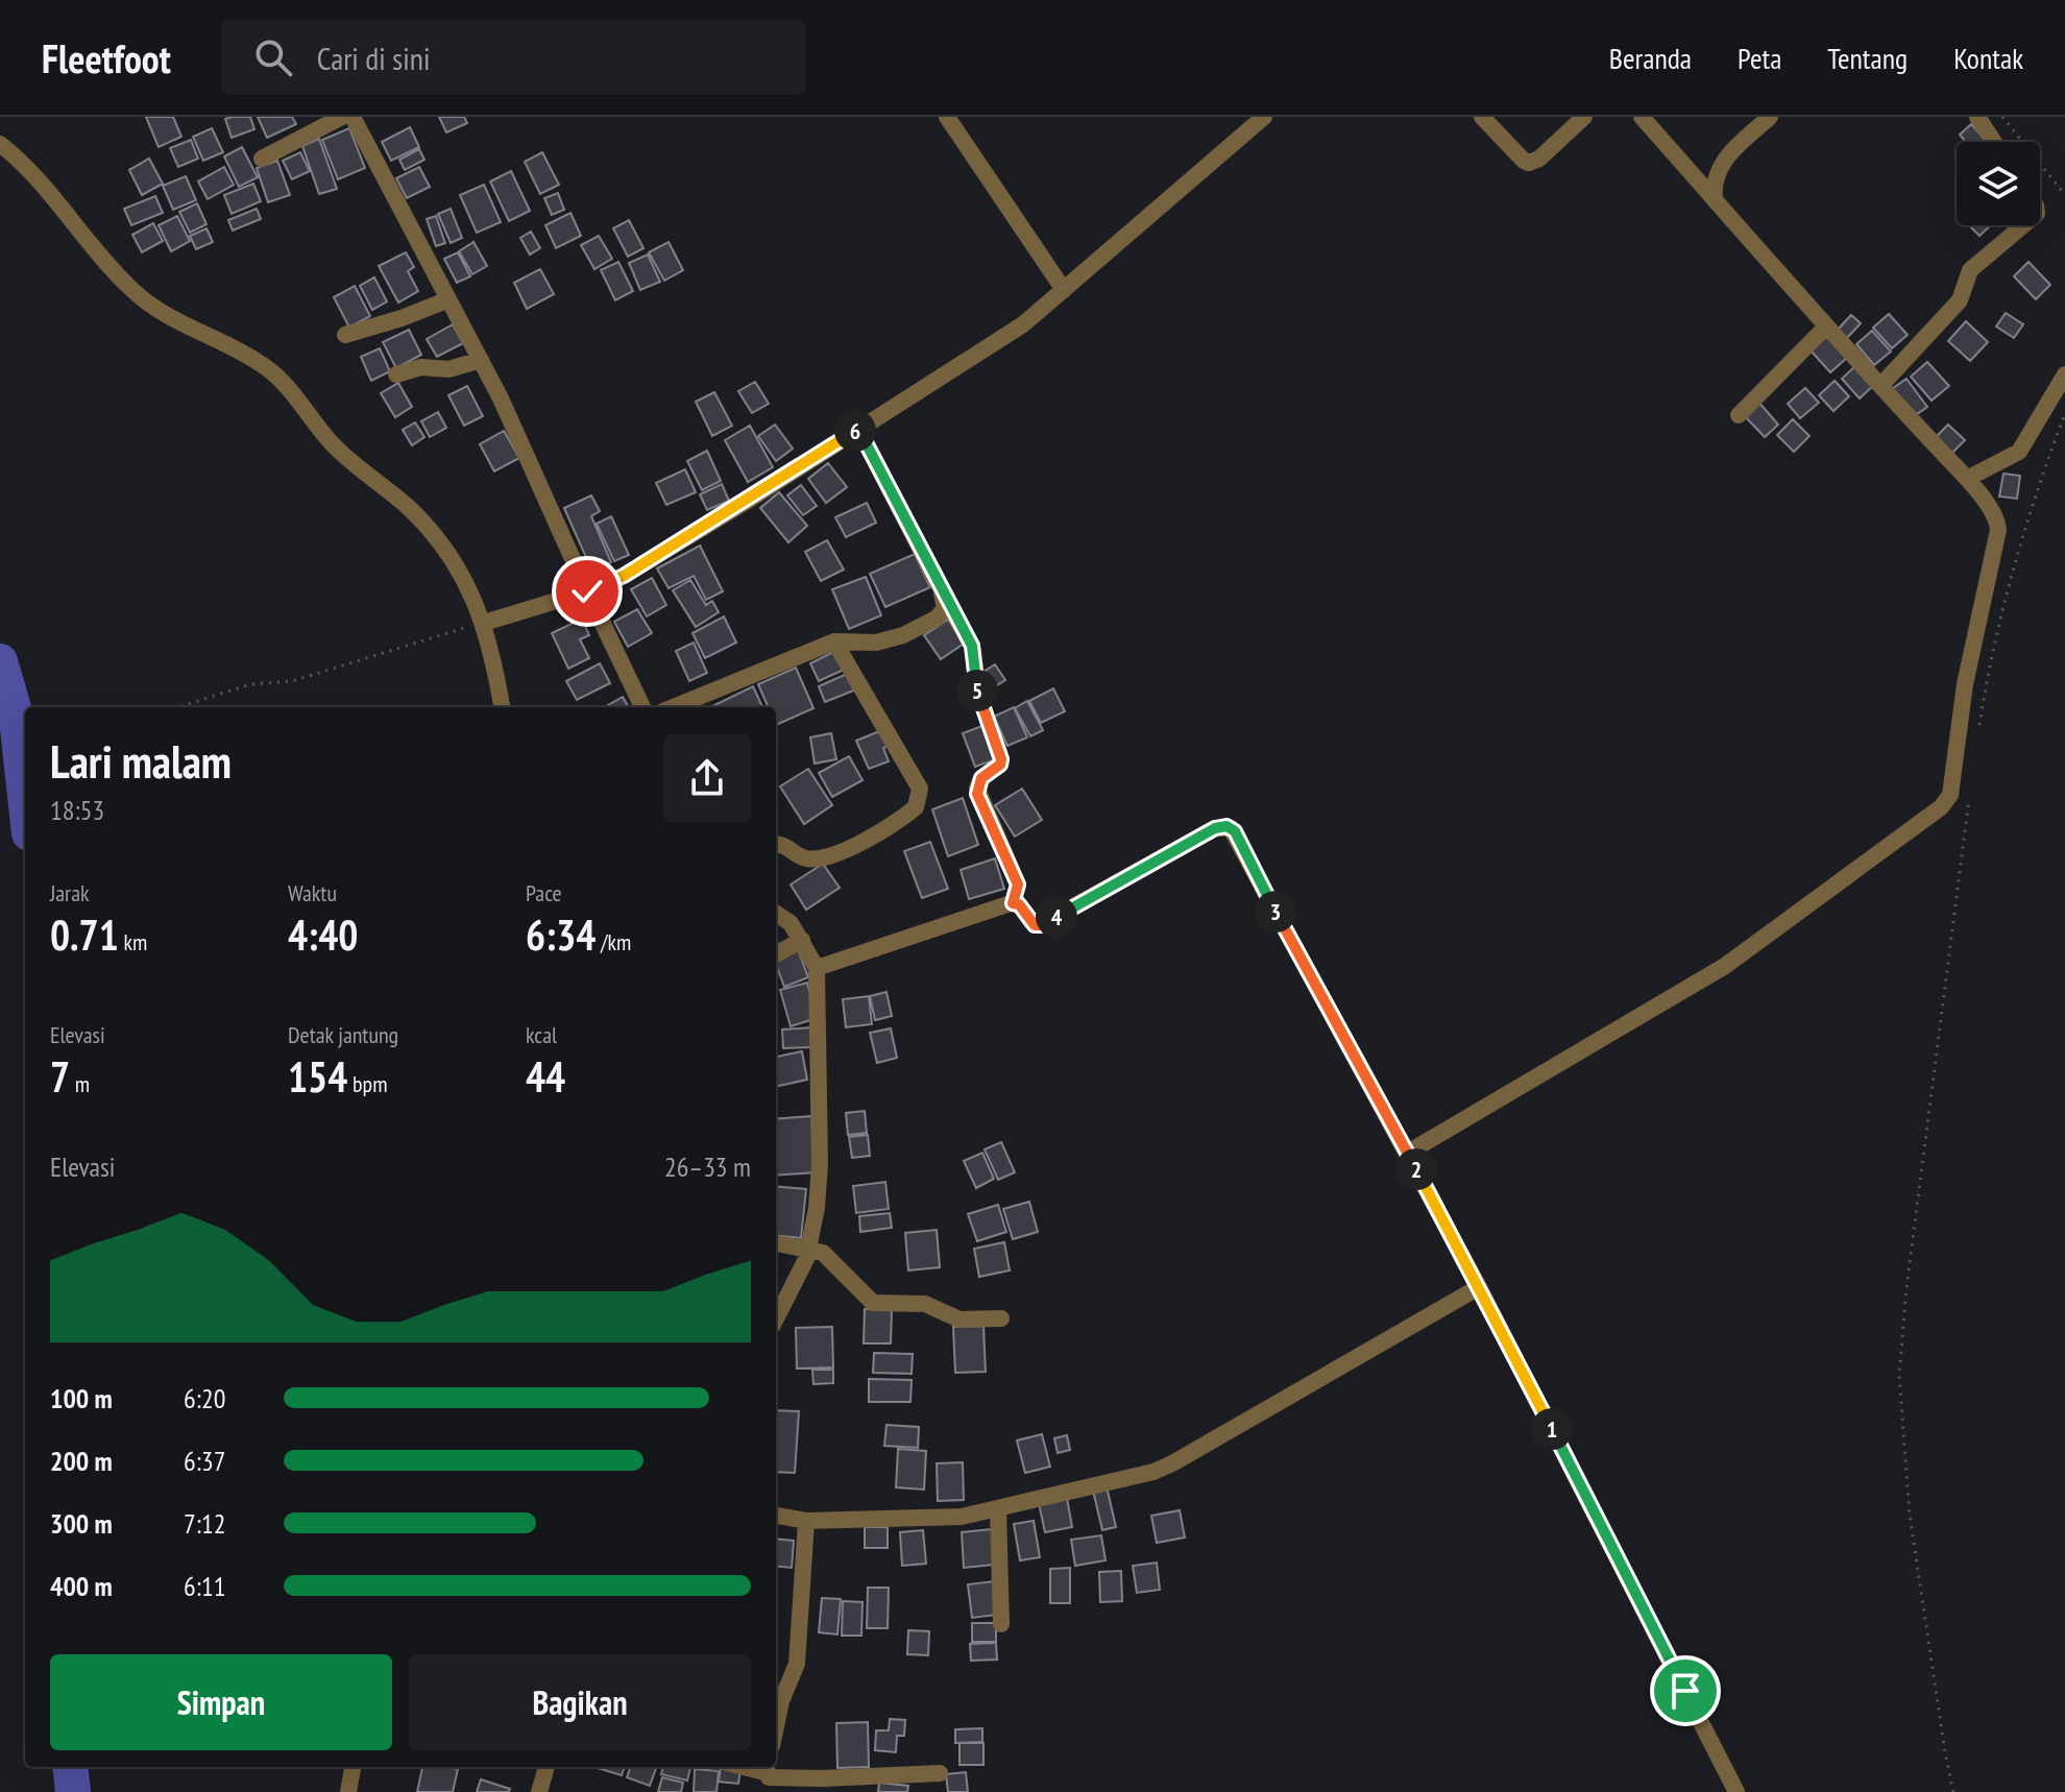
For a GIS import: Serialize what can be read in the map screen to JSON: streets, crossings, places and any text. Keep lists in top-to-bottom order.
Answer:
{
  "page": {
    "header": "Fleetfoot",
    "search": "Cari di sini",
    "nav": [
      "Beranda",
      "Peta",
      "Tentang",
      "Kontak"
    ],
    "pins": [
      "6",
      "5",
      "3",
      "4",
      "2",
      "1"
    ],
    "heading": ["Lari malam", "18:53"],
    "stats": [
      ["Jarak", "0.71 km"],
      ["Waktu", "4:40"],
      ["Pace", "6:34 /km"],
      ["Elevasi", "7 m"],
      ["Detak jantung", "154 bpm"],
      ["kcal", "44"]
    ],
    "chart": ["Elevasi", "26–33 m"],
    "list": [
      {
        "name": "100 m",
        "note": "6:20"
      },
      {
        "name": "200 m",
        "note": "6:37"
      },
      {
        "name": "300 m",
        "note": "7:12"
      },
      {
        "name": "400 m",
        "note": "6:11"
      }
    ],
    "buttons": ["Simpan", "Bagikan"]
  }
}
